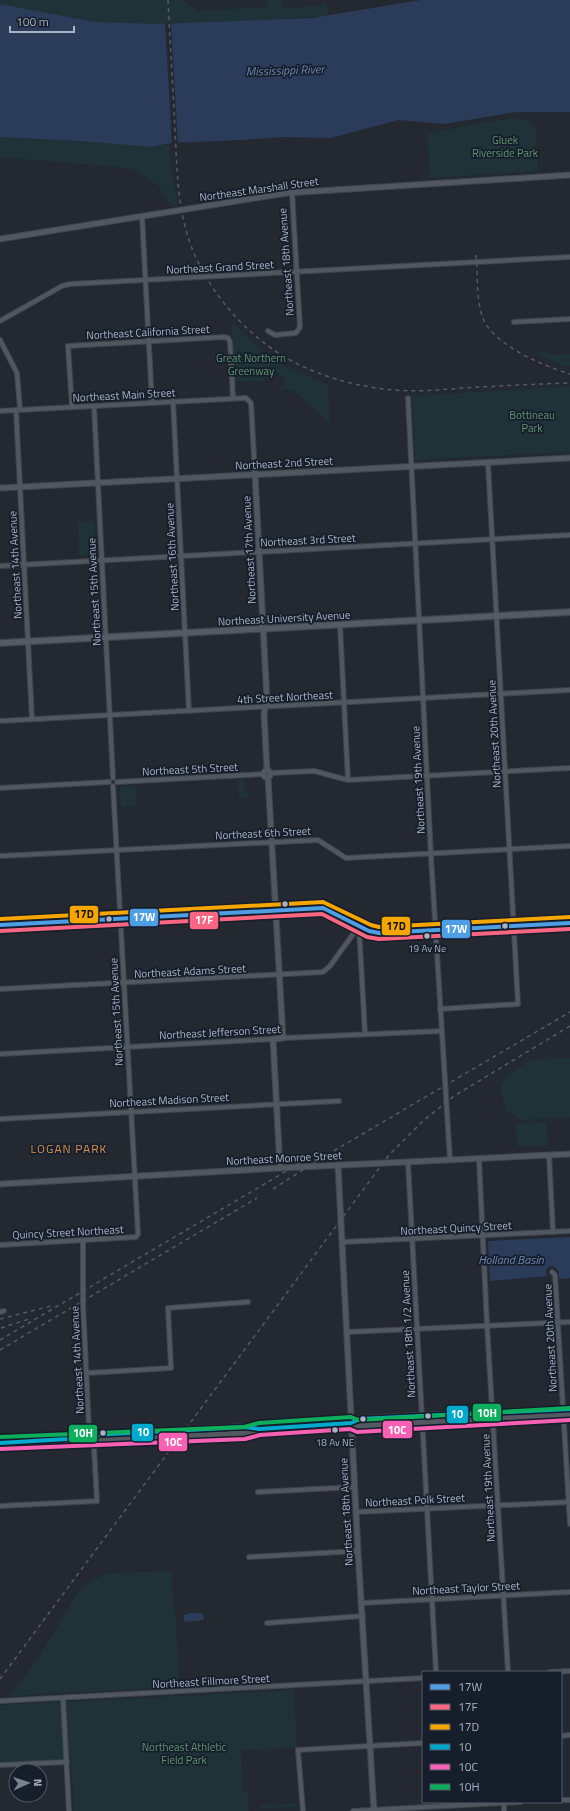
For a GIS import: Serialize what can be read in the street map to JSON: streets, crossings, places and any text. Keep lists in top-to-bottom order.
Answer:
{
  "streets": {
    "main road": ["Northeast University Avenue"],
    "street": [
      "Northeast Marshall Street",
      "Northeast 18th Avenue",
      "Northeast Grand Street",
      "Northeast California Street",
      "Northeast Main Street",
      "Northeast 2nd Street",
      "Northeast 3rd Street",
      "Northeast 17th Avenue",
      "Northeast 16th Avenue",
      "Northeast 14th Avenue",
      "Northeast 15th Avenue",
      "4th Street Northeast",
      "Northeast 20th Avenue",
      "Northeast 5th Street",
      "Northeast 19th Avenue",
      "Northeast 6th Street",
      "Northeast Adams Street",
      "Northeast Jefferson Street",
      "Northeast Madison Street",
      "Northeast Monroe Street",
      "Northeast Quincy Street",
      "Quincy Street Northeast",
      "Northeast 18th 1/2 Avenue",
      "Northeast Polk Street",
      "Northeast Taylor Street",
      "Northeast Fillmore Street"
    ]
  },
  "crossings": [
    ["Northeast Marshall Street", "Northeast 18th Avenue"],
    ["Northeast 18th Avenue", "Northeast Grand Street"],
    ["Northeast 18th Avenue", "Northeast Monroe Street"],
    ["Northeast 18th Avenue", "Northeast Quincy Street"],
    ["Northeast 18th Avenue", "Northeast Polk Street"],
    ["Northeast 18th Avenue", "Northeast Taylor Street"],
    ["Northeast 18th Avenue", "Northeast Fillmore Street"],
    ["Northeast California Street", "Northeast Main Street"],
    ["Northeast Main Street", "Northeast 17th Avenue"],
    ["Northeast Main Street", "Northeast 16th Avenue"],
    ["Northeast Main Street", "Northeast 14th Avenue"],
    ["Northeast Main Street", "Northeast 15th Avenue"],
    ["Northeast 2nd Street", "Northeast 17th Avenue"],
    ["Northeast 2nd Street", "Northeast 16th Avenue"],
    ["Northeast 2nd Street", "Northeast 14th Avenue"],
    ["Northeast 2nd Street", "Northeast 15th Avenue"],
    ["Northeast 2nd Street", "Northeast 20th Avenue"],
    ["Northeast 2nd Street", "Northeast 19th Avenue"],
    ["Northeast 3rd Street", "Northeast 17th Avenue"],
    ["Northeast 3rd Street", "Northeast 16th Avenue"],
    ["Northeast 3rd Street", "Northeast 14th Avenue"],
    ["Northeast 3rd Street", "Northeast 15th Avenue"],
    ["Northeast 3rd Street", "Northeast 20th Avenue"],
    ["Northeast 3rd Street", "Northeast 19th Avenue"],
    ["Northeast 17th Avenue", "Northeast University Avenue"],
    ["Northeast 17th Avenue", "4th Street Northeast"],
    ["Northeast 17th Avenue", "Northeast 5th Street"],
    ["Northeast 17th Avenue", "Northeast 6th Street"],
    ["Northeast 17th Avenue", "Northeast Adams Street"],
    ["Northeast 17th Avenue", "Northeast Jefferson Street"],
    ["Northeast 16th Avenue", "Northeast University Avenue"],
    ["Northeast 16th Avenue", "4th Street Northeast"],
    ["Northeast 14th Avenue", "Northeast University Avenue"],
    ["Northeast 14th Avenue", "4th Street Northeast"],
    ["Northeast 14th Avenue", "Quincy Street Northeast"],
    ["Northeast 15th Avenue", "Northeast University Avenue"],
    ["Northeast 15th Avenue", "4th Street Northeast"],
    ["Northeast 15th Avenue", "Northeast 6th Street"],
    ["Northeast 15th Avenue", "Northeast Adams Street"],
    ["Northeast 15th Avenue", "Northeast Jefferson Street"],
    ["Northeast 15th Avenue", "Northeast Madison Street"],
    ["Northeast 15th Avenue", "Northeast Monroe Street"],
    ["Northeast 15th Avenue", "Quincy Street Northeast"],
    ["Northeast University Avenue", "Northeast 20th Avenue"],
    ["Northeast University Avenue", "Northeast 19th Avenue"],
    ["4th Street Northeast", "Northeast 20th Avenue"],
    ["4th Street Northeast", "Northeast 19th Avenue"],
    ["Northeast 20th Avenue", "Northeast 5th Street"],
    ["Northeast 20th Avenue", "Northeast 19th Avenue"],
    ["Northeast 20th Avenue", "Northeast 6th Street"],
    ["Northeast 20th Avenue", "Northeast Polk Street"],
    ["Northeast 5th Street", "Northeast 19th Avenue"],
    ["Northeast 19th Avenue", "Northeast 6th Street"],
    ["Northeast 19th Avenue", "Northeast Jefferson Street"],
    ["Northeast 19th Avenue", "Northeast Monroe Street"],
    ["Northeast 19th Avenue", "Northeast Quincy Street"],
    ["Northeast 19th Avenue", "Northeast Polk Street"],
    ["Northeast 19th Avenue", "Northeast Taylor Street"],
    ["Northeast Monroe Street", "Northeast 18th 1/2 Avenue"],
    ["Northeast Quincy Street", "Northeast 18th 1/2 Avenue"],
    ["Northeast 18th 1/2 Avenue", "Northeast Polk Street"],
    ["Northeast 18th 1/2 Avenue", "Northeast Taylor Street"]
  ],
  "districts": ["LOGAN PARK"],
  "water": ["Mississippi River", "Holland Basin"],
  "parks": [
    "Gluek Riverside Park",
    "Great Northern Greenway",
    "Bottineau Park",
    "Northeast Athletic Field Park"
  ],
  "places": ["19 Av Ne", "18 Av NE"],
  "lines": [
    "transit line 17D",
    "transit line 17W",
    "transit line 17F",
    "transit line 10H",
    "transit line 10",
    "transit line 10C"
  ],
  "legend": [
    "17W",
    "17F",
    "17D",
    "10",
    "10C",
    "10H"
  ],
  "scale_bar": "100 m",
  "north": "right"
}
